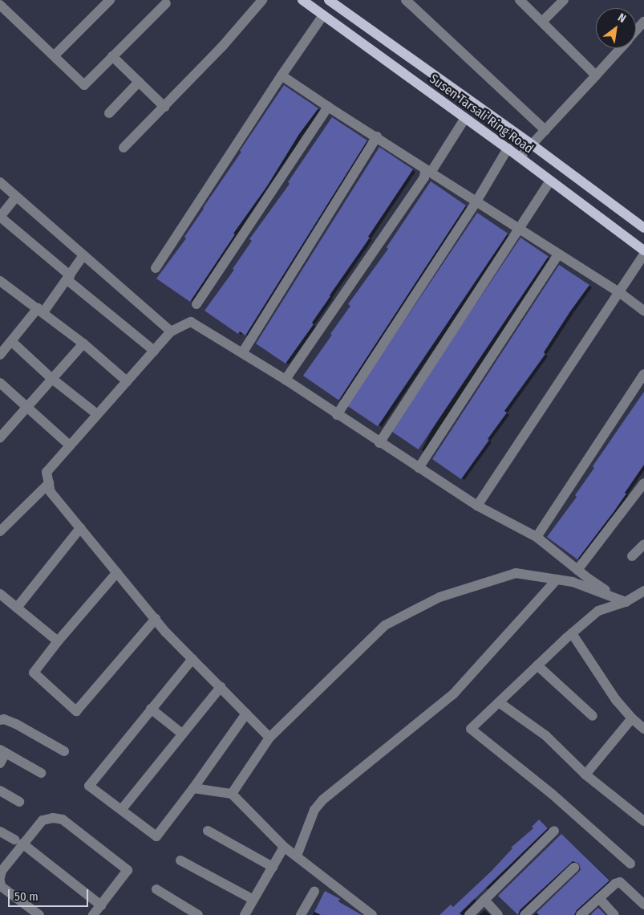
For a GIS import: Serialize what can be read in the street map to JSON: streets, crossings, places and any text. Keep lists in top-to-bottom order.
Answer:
{
  "streets": {
    "main road": ["Susen Tarsali Ring Road"]
  },
  "scale_bar": "50 m",
  "north": "top right"
}
